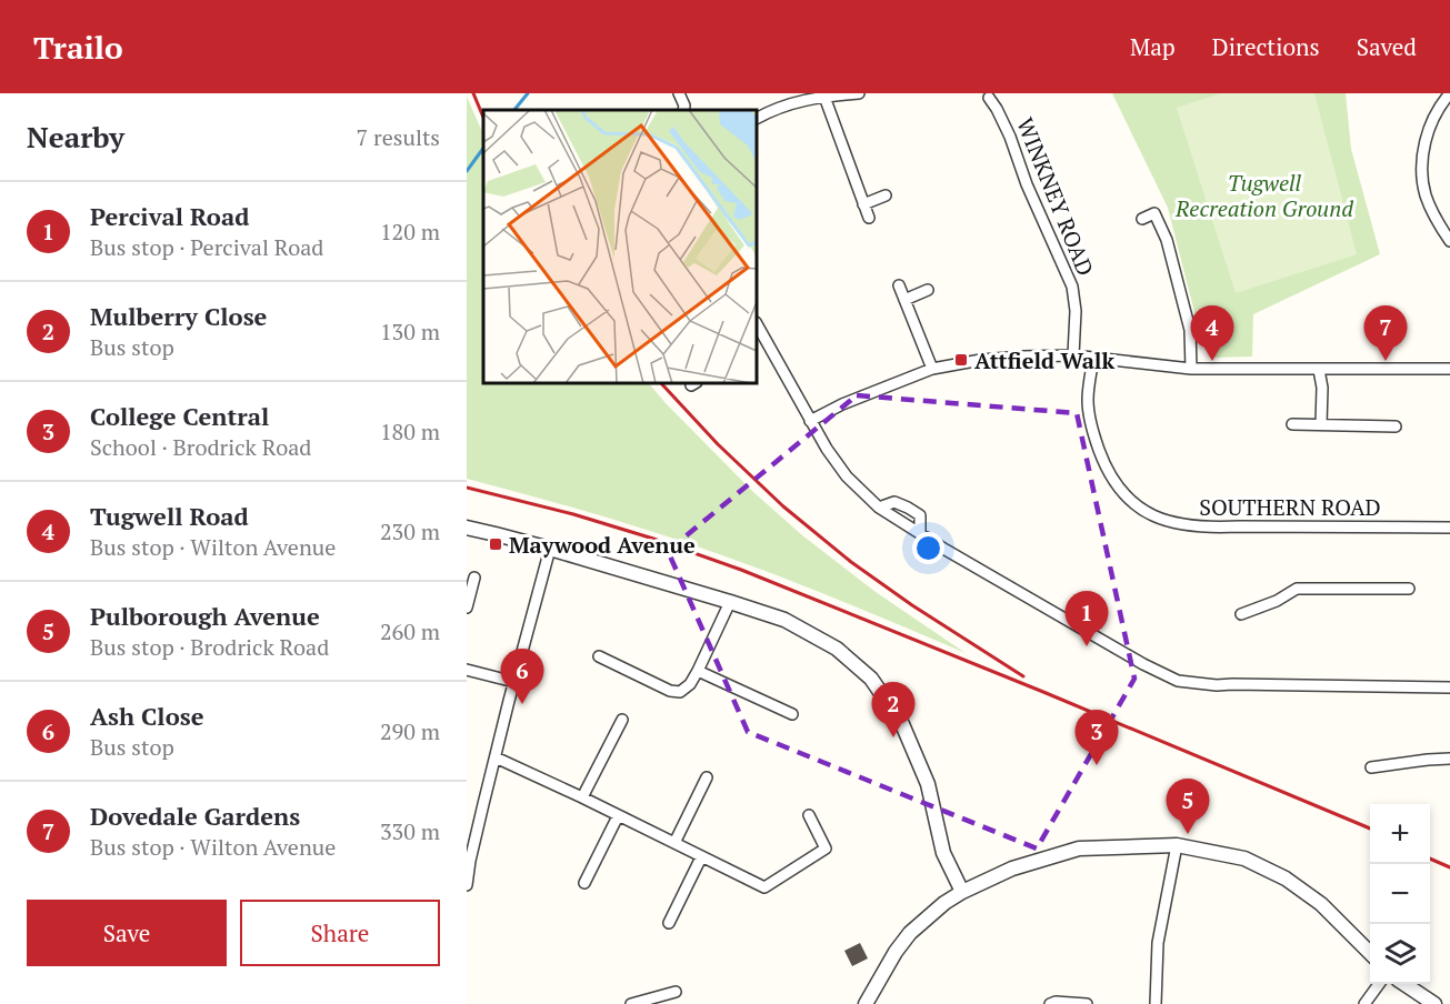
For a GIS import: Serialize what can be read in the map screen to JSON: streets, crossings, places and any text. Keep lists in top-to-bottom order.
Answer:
{
  "streets": {
    "street": ["WINKNEY ROAD", "SOUTHERN ROAD"]
  },
  "parks": ["Tugwell Recreation Ground"],
  "places": {
    "transit": ["Attfield Walk", "Maywood Avenue"]
  },
  "page": {
    "header": "Trailo",
    "nav": ["Map", "Directions", "Saved"],
    "heading": ["Nearby", "7 results"],
    "list": [
      {
        "mark": "1",
        "name": "Percival Road",
        "note": "Bus stop · Percival Road",
        "value": "120 m"
      },
      {
        "mark": "2",
        "name": "Mulberry Close",
        "note": "Bus stop",
        "value": "130 m"
      },
      {
        "mark": "3",
        "name": "College Central",
        "note": "School · Brodrick Road",
        "value": "180 m"
      },
      {
        "mark": "4",
        "name": "Tugwell Road",
        "note": "Bus stop · Wilton Avenue",
        "value": "230 m"
      },
      {
        "mark": "5",
        "name": "Pulborough Avenue",
        "note": "Bus stop · Brodrick Road",
        "value": "260 m"
      },
      {
        "mark": "6",
        "name": "Ash Close",
        "note": "Bus stop",
        "value": "290 m"
      },
      {
        "mark": "7",
        "name": "Dovedale Gardens",
        "note": "Bus stop · Wilton Avenue",
        "value": "330 m"
      }
    ],
    "pins": [
      "4",
      "7",
      "1",
      "6",
      "2",
      "3",
      "5"
    ],
    "map_buttons": ["+", "−"],
    "buttons": ["Save", "Share"]
  }
}
